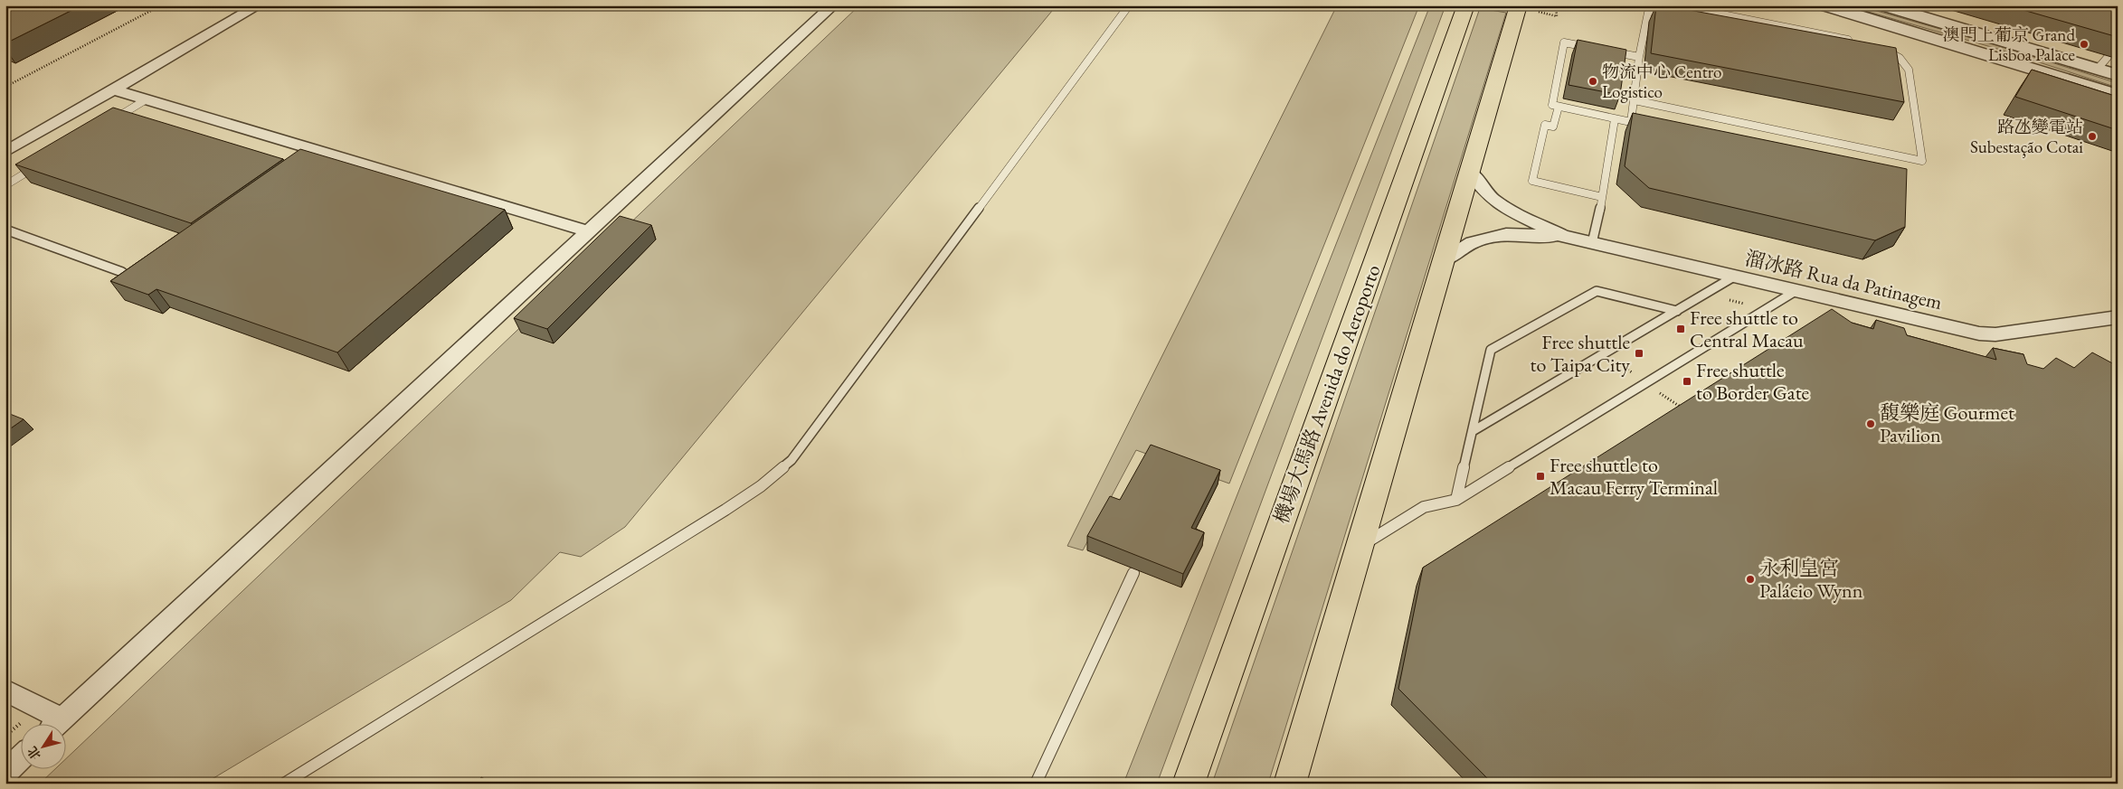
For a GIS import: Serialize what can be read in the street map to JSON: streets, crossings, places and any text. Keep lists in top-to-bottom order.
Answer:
{
  "streets": {
    "main road": ["機場大馬路 Avenida do Aeroporto"],
    "street": ["溜冰路 Rua da Patinagem"]
  },
  "places": {
    "other": [
      "澳門上葡京 Grand Lisboa Palace",
      "物流中心 Centro Logistico",
      "路氹變電站 Subestação Cotai",
      "馥樂庭 Gourmet Pavilion",
      "永利皇宮 Palácio Wynn"
    ],
    "transit": [
      "Free shuttle to Central Macau",
      "Free shuttle to Taipa City",
      "Free shuttle to Border Gate",
      "Free shuttle to Macau Ferry Terminal"
    ]
  },
  "north": "bottom left"
}
